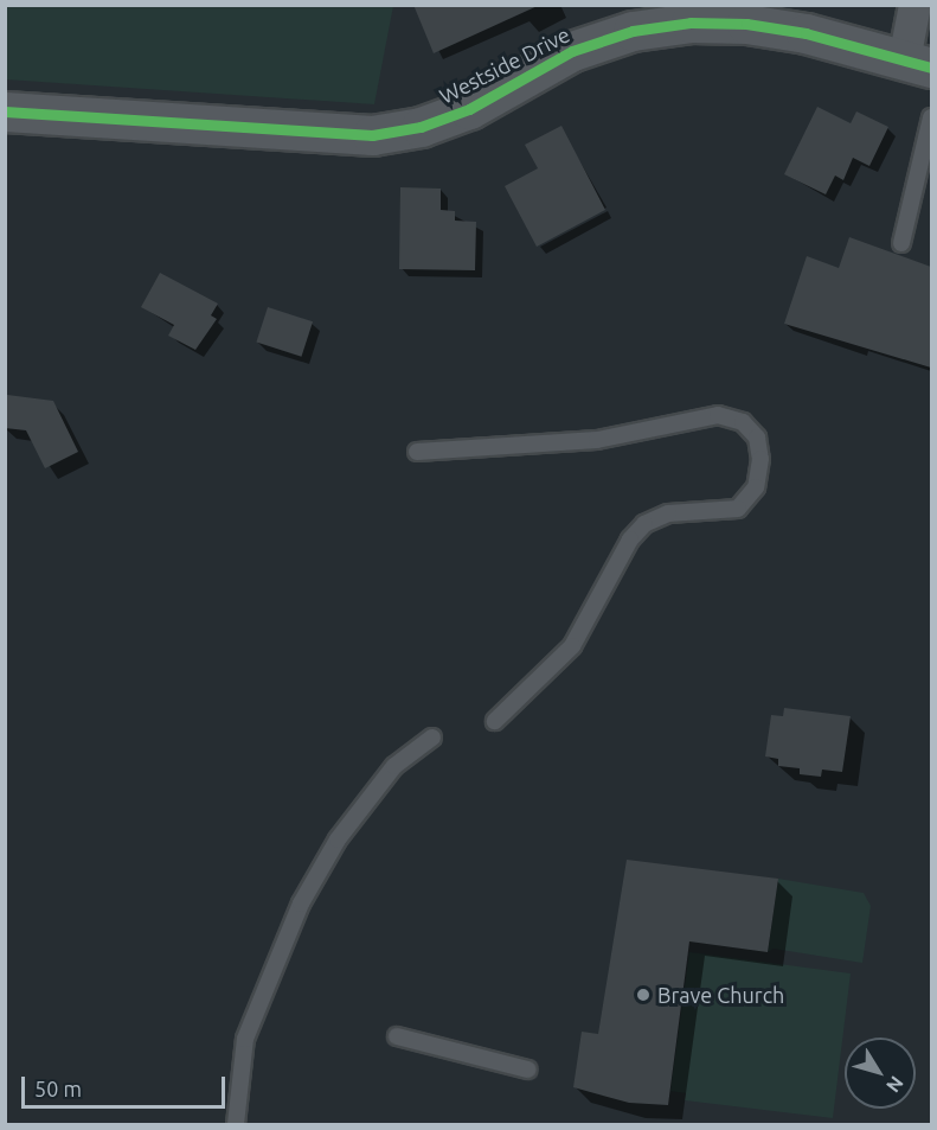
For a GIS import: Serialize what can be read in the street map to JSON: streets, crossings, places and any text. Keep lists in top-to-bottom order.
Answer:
{
  "streets": {
    "street": ["Westside Drive"]
  },
  "places": ["Brave Church"],
  "scale_bar": "50 m",
  "north": "bottom right"
}
